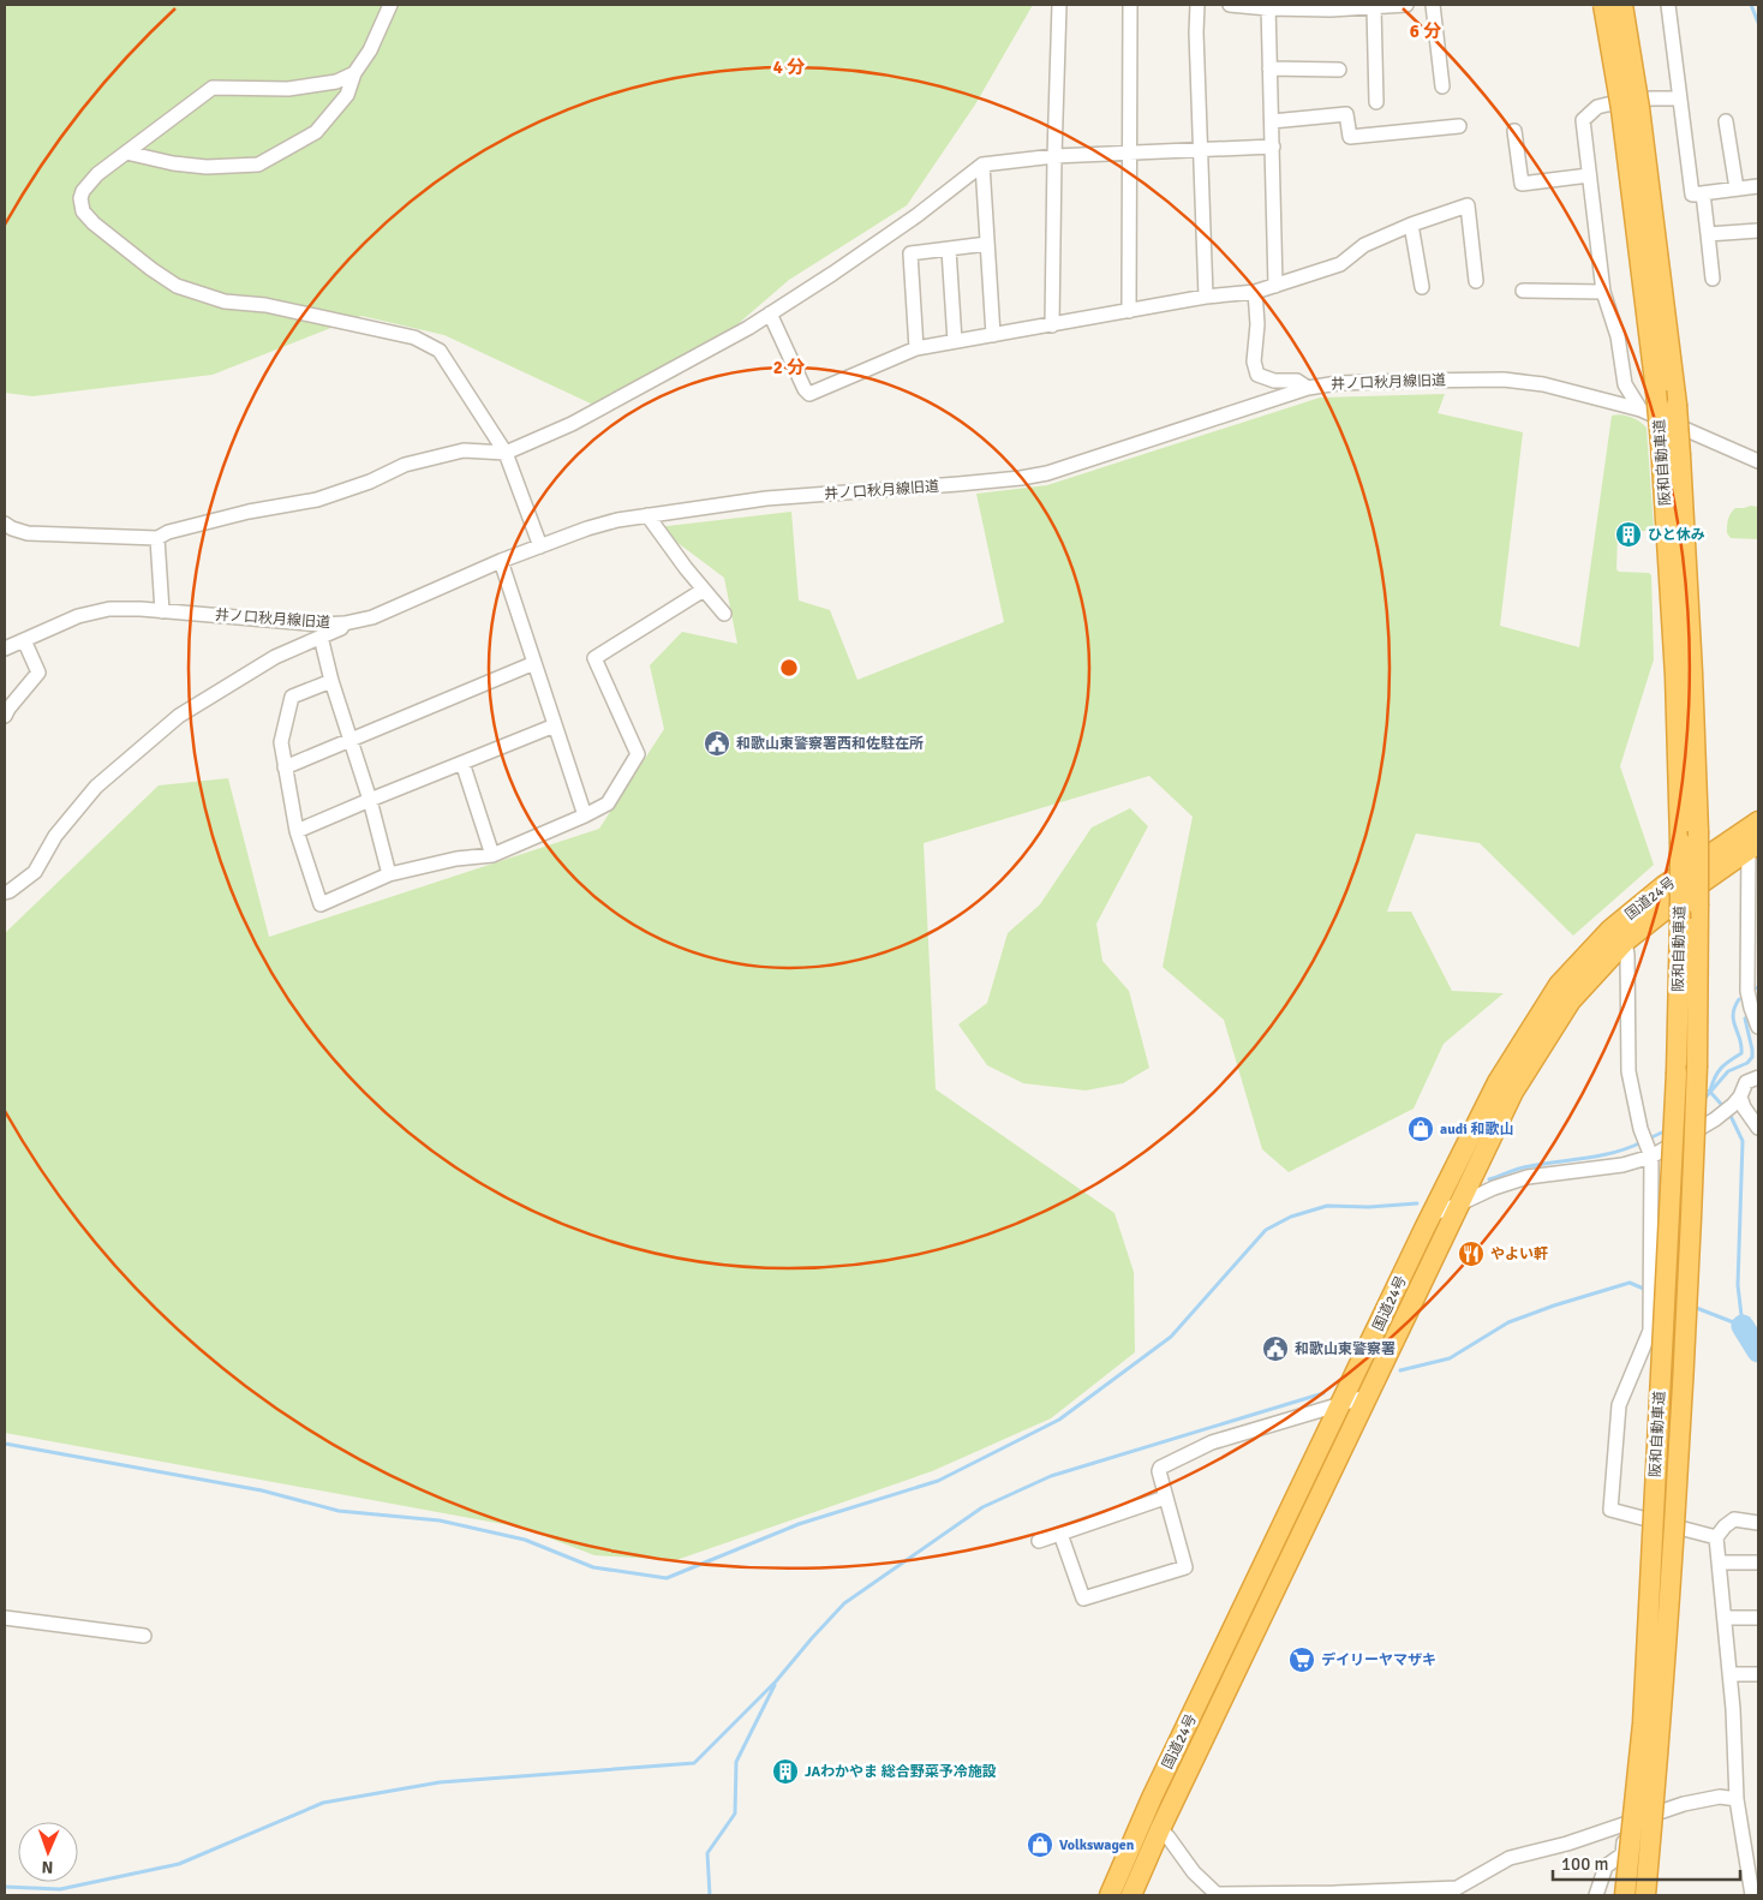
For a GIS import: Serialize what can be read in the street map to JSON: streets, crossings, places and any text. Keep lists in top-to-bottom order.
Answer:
{
  "streets": {
    "highway": ["阪和自動車道", "国道24号"],
    "street": ["井ノ口秋月線旧道"]
  },
  "places": {
    "building": ["ひと休み", "JAわかやま 総合野菜予冷施設"],
    "public building": ["和歌山東警察署西和佐駐在所", "和歌山東警察署"],
    "shop": ["audi 和歌山", "Volkswagen"],
    "restaurant": ["やよい軒"],
    "supermarket": ["デイリーヤマザキ"]
  },
  "scale_bar": "100 m",
  "north": "bottom",
  "rings": ["6 分", "4 分", "2 分"]
}
